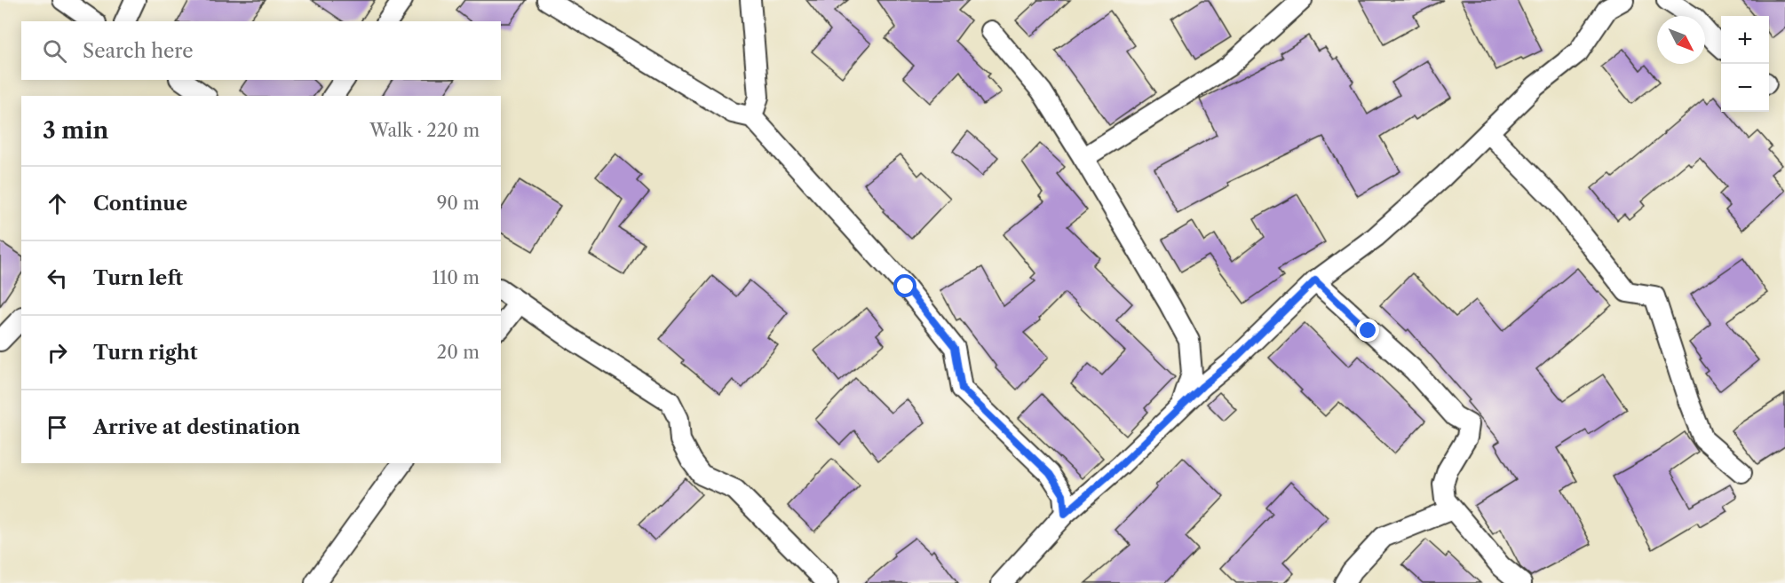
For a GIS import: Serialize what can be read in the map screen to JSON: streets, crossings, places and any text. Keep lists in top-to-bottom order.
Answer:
{
  "north": "bottom right",
  "page": {
    "map_buttons": ["+", "−"],
    "search": "Search here",
    "heading": ["3 min", "Walk · 220 m"],
    "list": [
      ["Continue", "90 m"],
      ["Turn left", "110 m"],
      ["Turn right", "20 m"],
      "Arrive at destination"
    ]
  }
}
